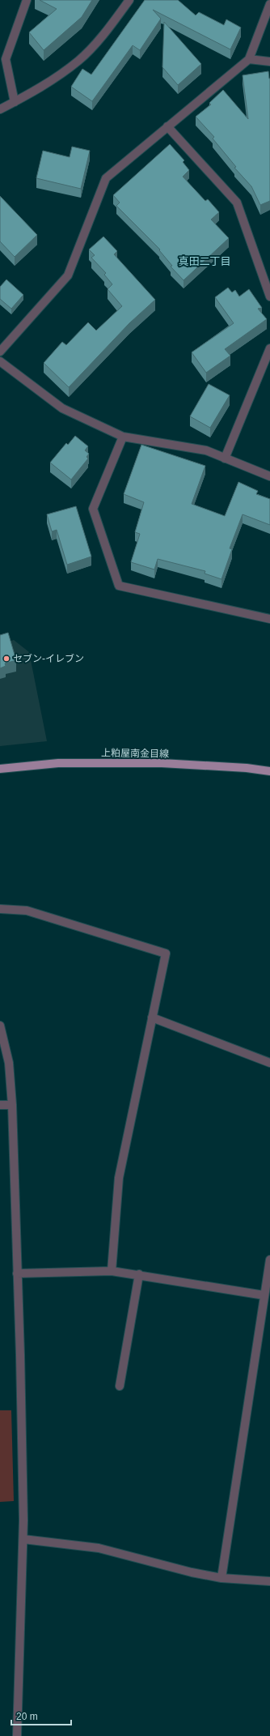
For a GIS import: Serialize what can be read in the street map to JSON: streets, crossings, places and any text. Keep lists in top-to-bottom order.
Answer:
{
  "streets": {
    "main road": ["上粕屋南金目線"]
  },
  "districts": ["真田二丁目"],
  "places": ["セブン-イレブン"],
  "scale_bar": "20 m"
}
